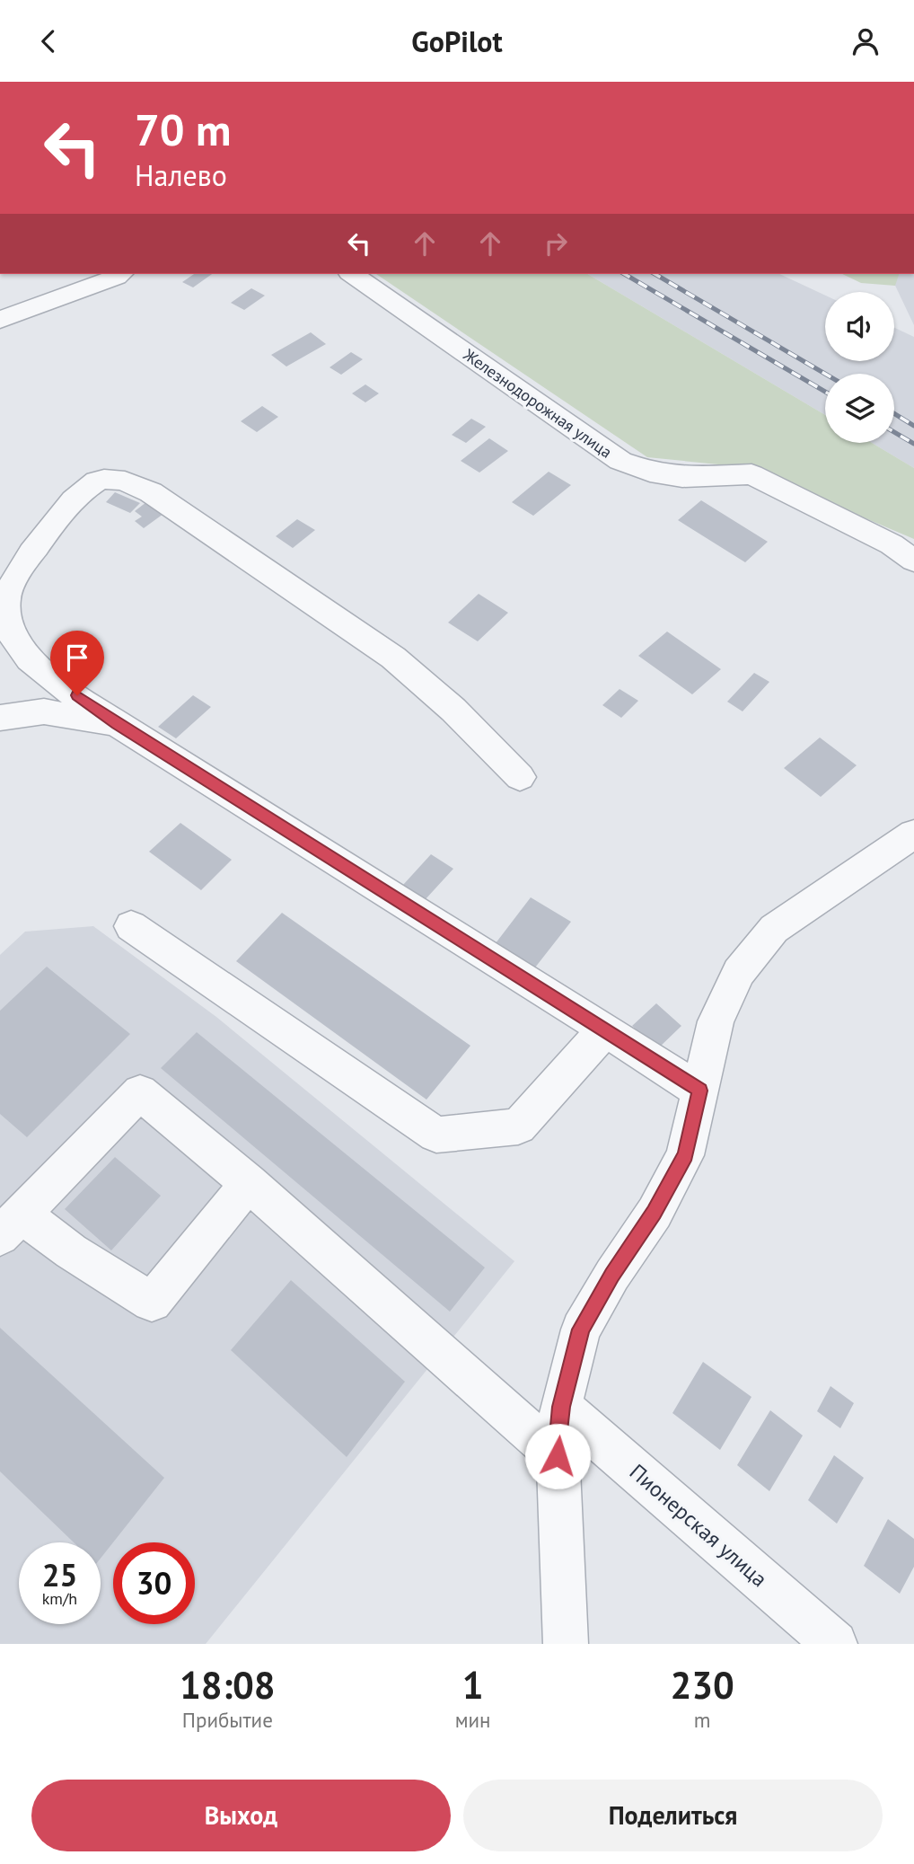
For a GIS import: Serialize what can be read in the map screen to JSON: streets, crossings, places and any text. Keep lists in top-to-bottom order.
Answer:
{
  "streets": {
    "street": ["Железнодорожная улица", "Пионерская улица"]
  },
  "page": {
    "header": "GoPilot",
    "turn": ["70 m", "Налево"],
    "speed": "25 km/h",
    "limit": "30",
    "eta": [
      "18:08",
      "Прибытие",
      "1",
      "мин",
      "230",
      "m"
    ],
    "buttons": ["Выход", "Поделиться"]
  }
}
